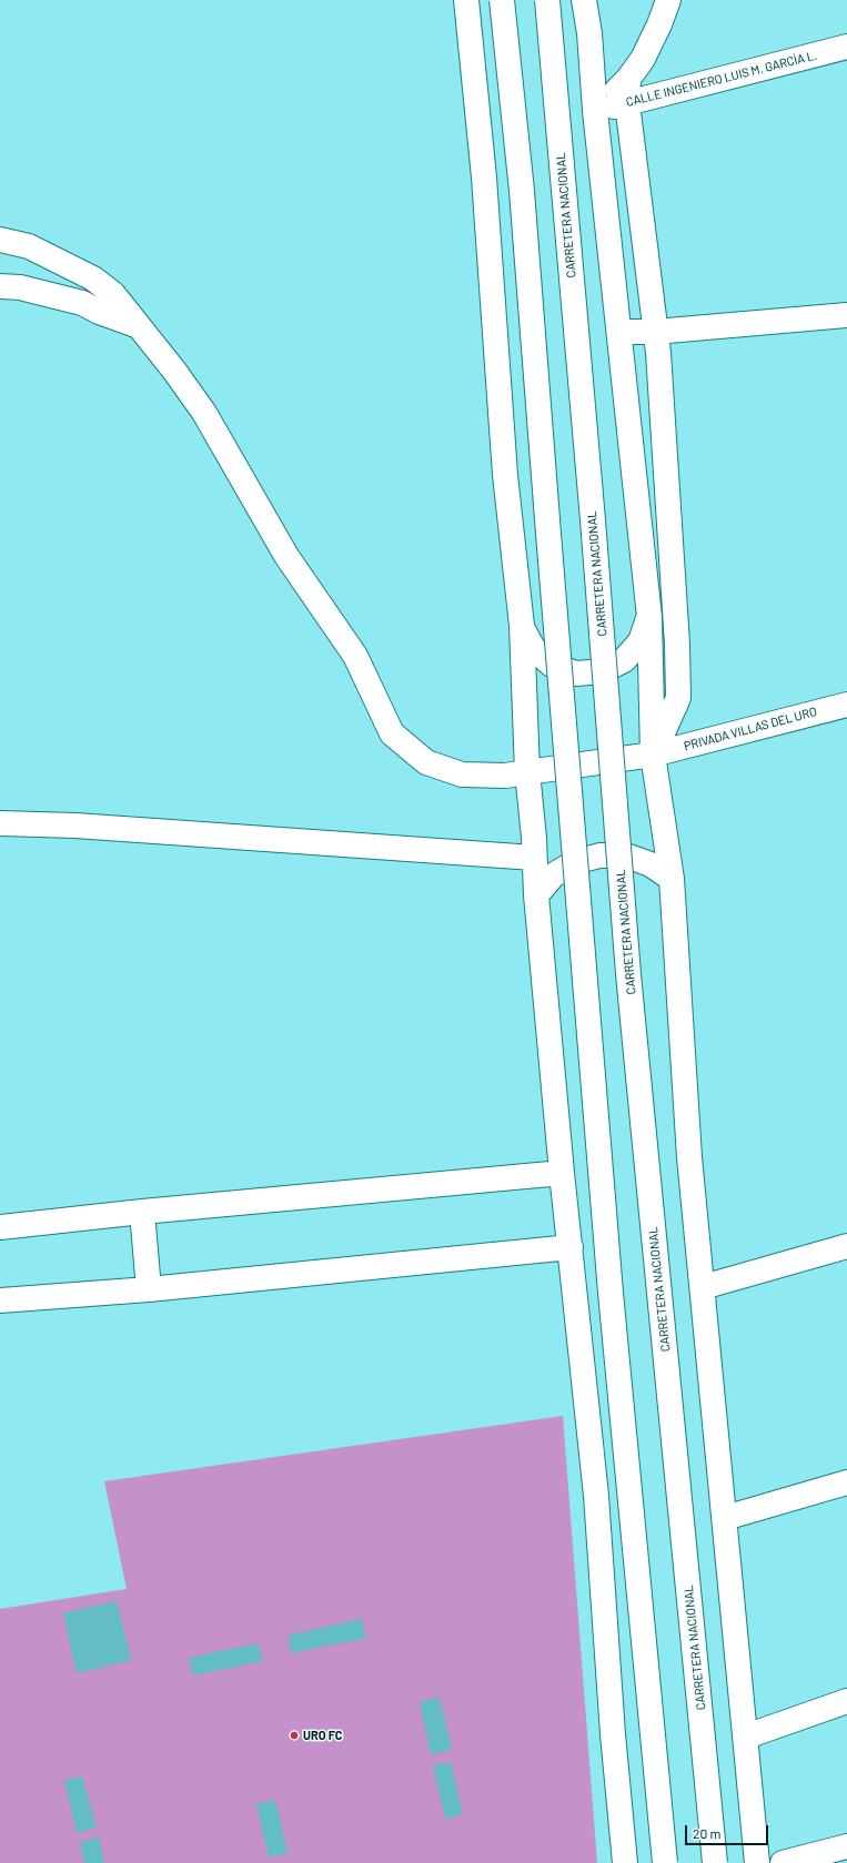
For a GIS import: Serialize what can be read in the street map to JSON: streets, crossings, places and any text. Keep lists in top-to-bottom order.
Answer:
{
  "streets": {
    "main road": ["CALLE INGENIERO LUIS M. GARCÍA L.", "CARRETERA NACIONAL", "PRIVADA VILLAS DEL URO"]
  },
  "places": ["URO FC"],
  "scale_bar": "20 m"
}
